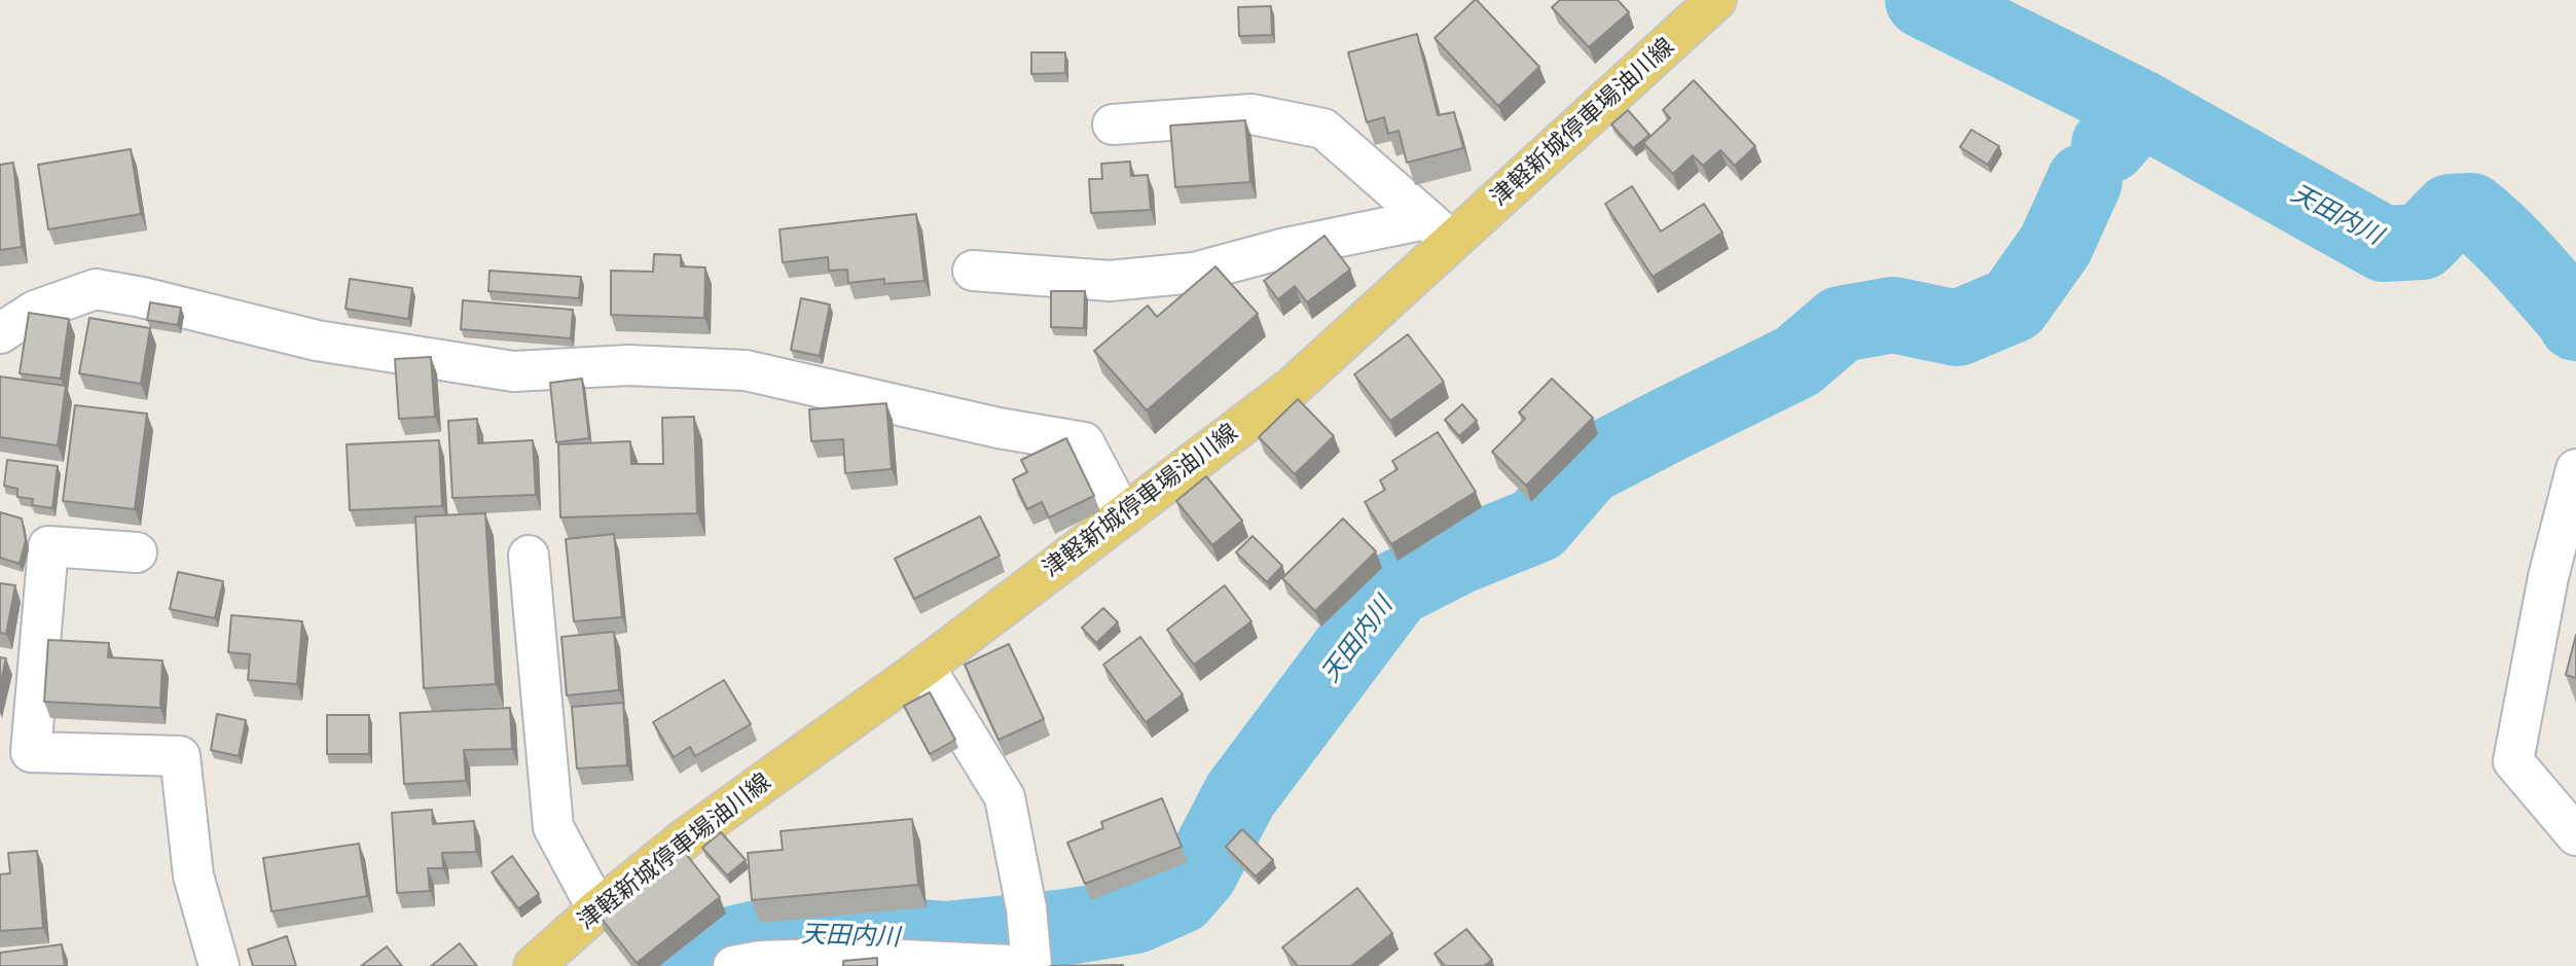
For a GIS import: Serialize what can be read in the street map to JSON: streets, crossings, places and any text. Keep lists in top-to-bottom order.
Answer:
{
  "streets": {
    "main road": ["津軽新城停車場油川線"]
  },
  "water": ["天田内川"]
}
